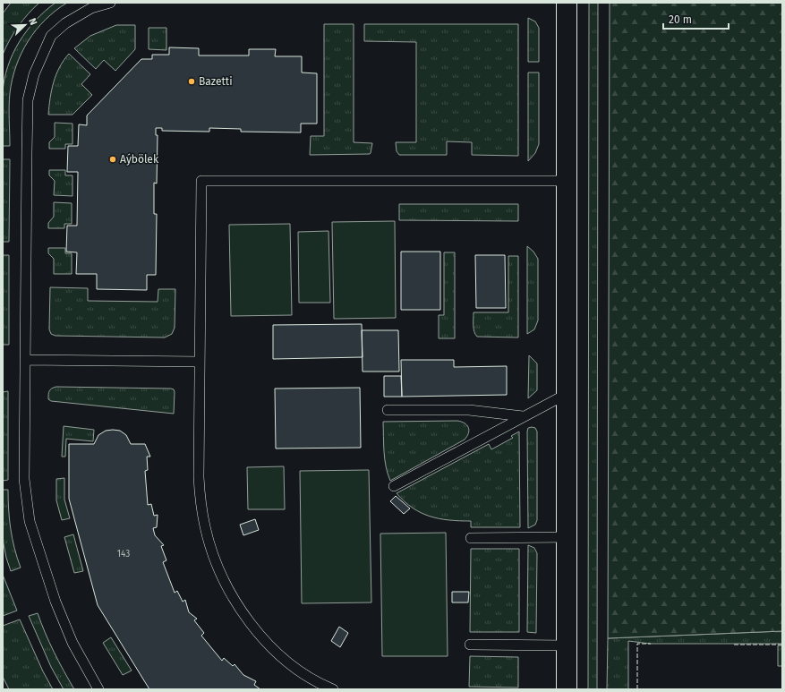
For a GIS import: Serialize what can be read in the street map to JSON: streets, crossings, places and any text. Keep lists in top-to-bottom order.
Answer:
{
  "places": ["Bazetti", "Aýbölek"],
  "house_numbers": ["143"],
  "scale_bar": "20 m",
  "north": "top right"
}
